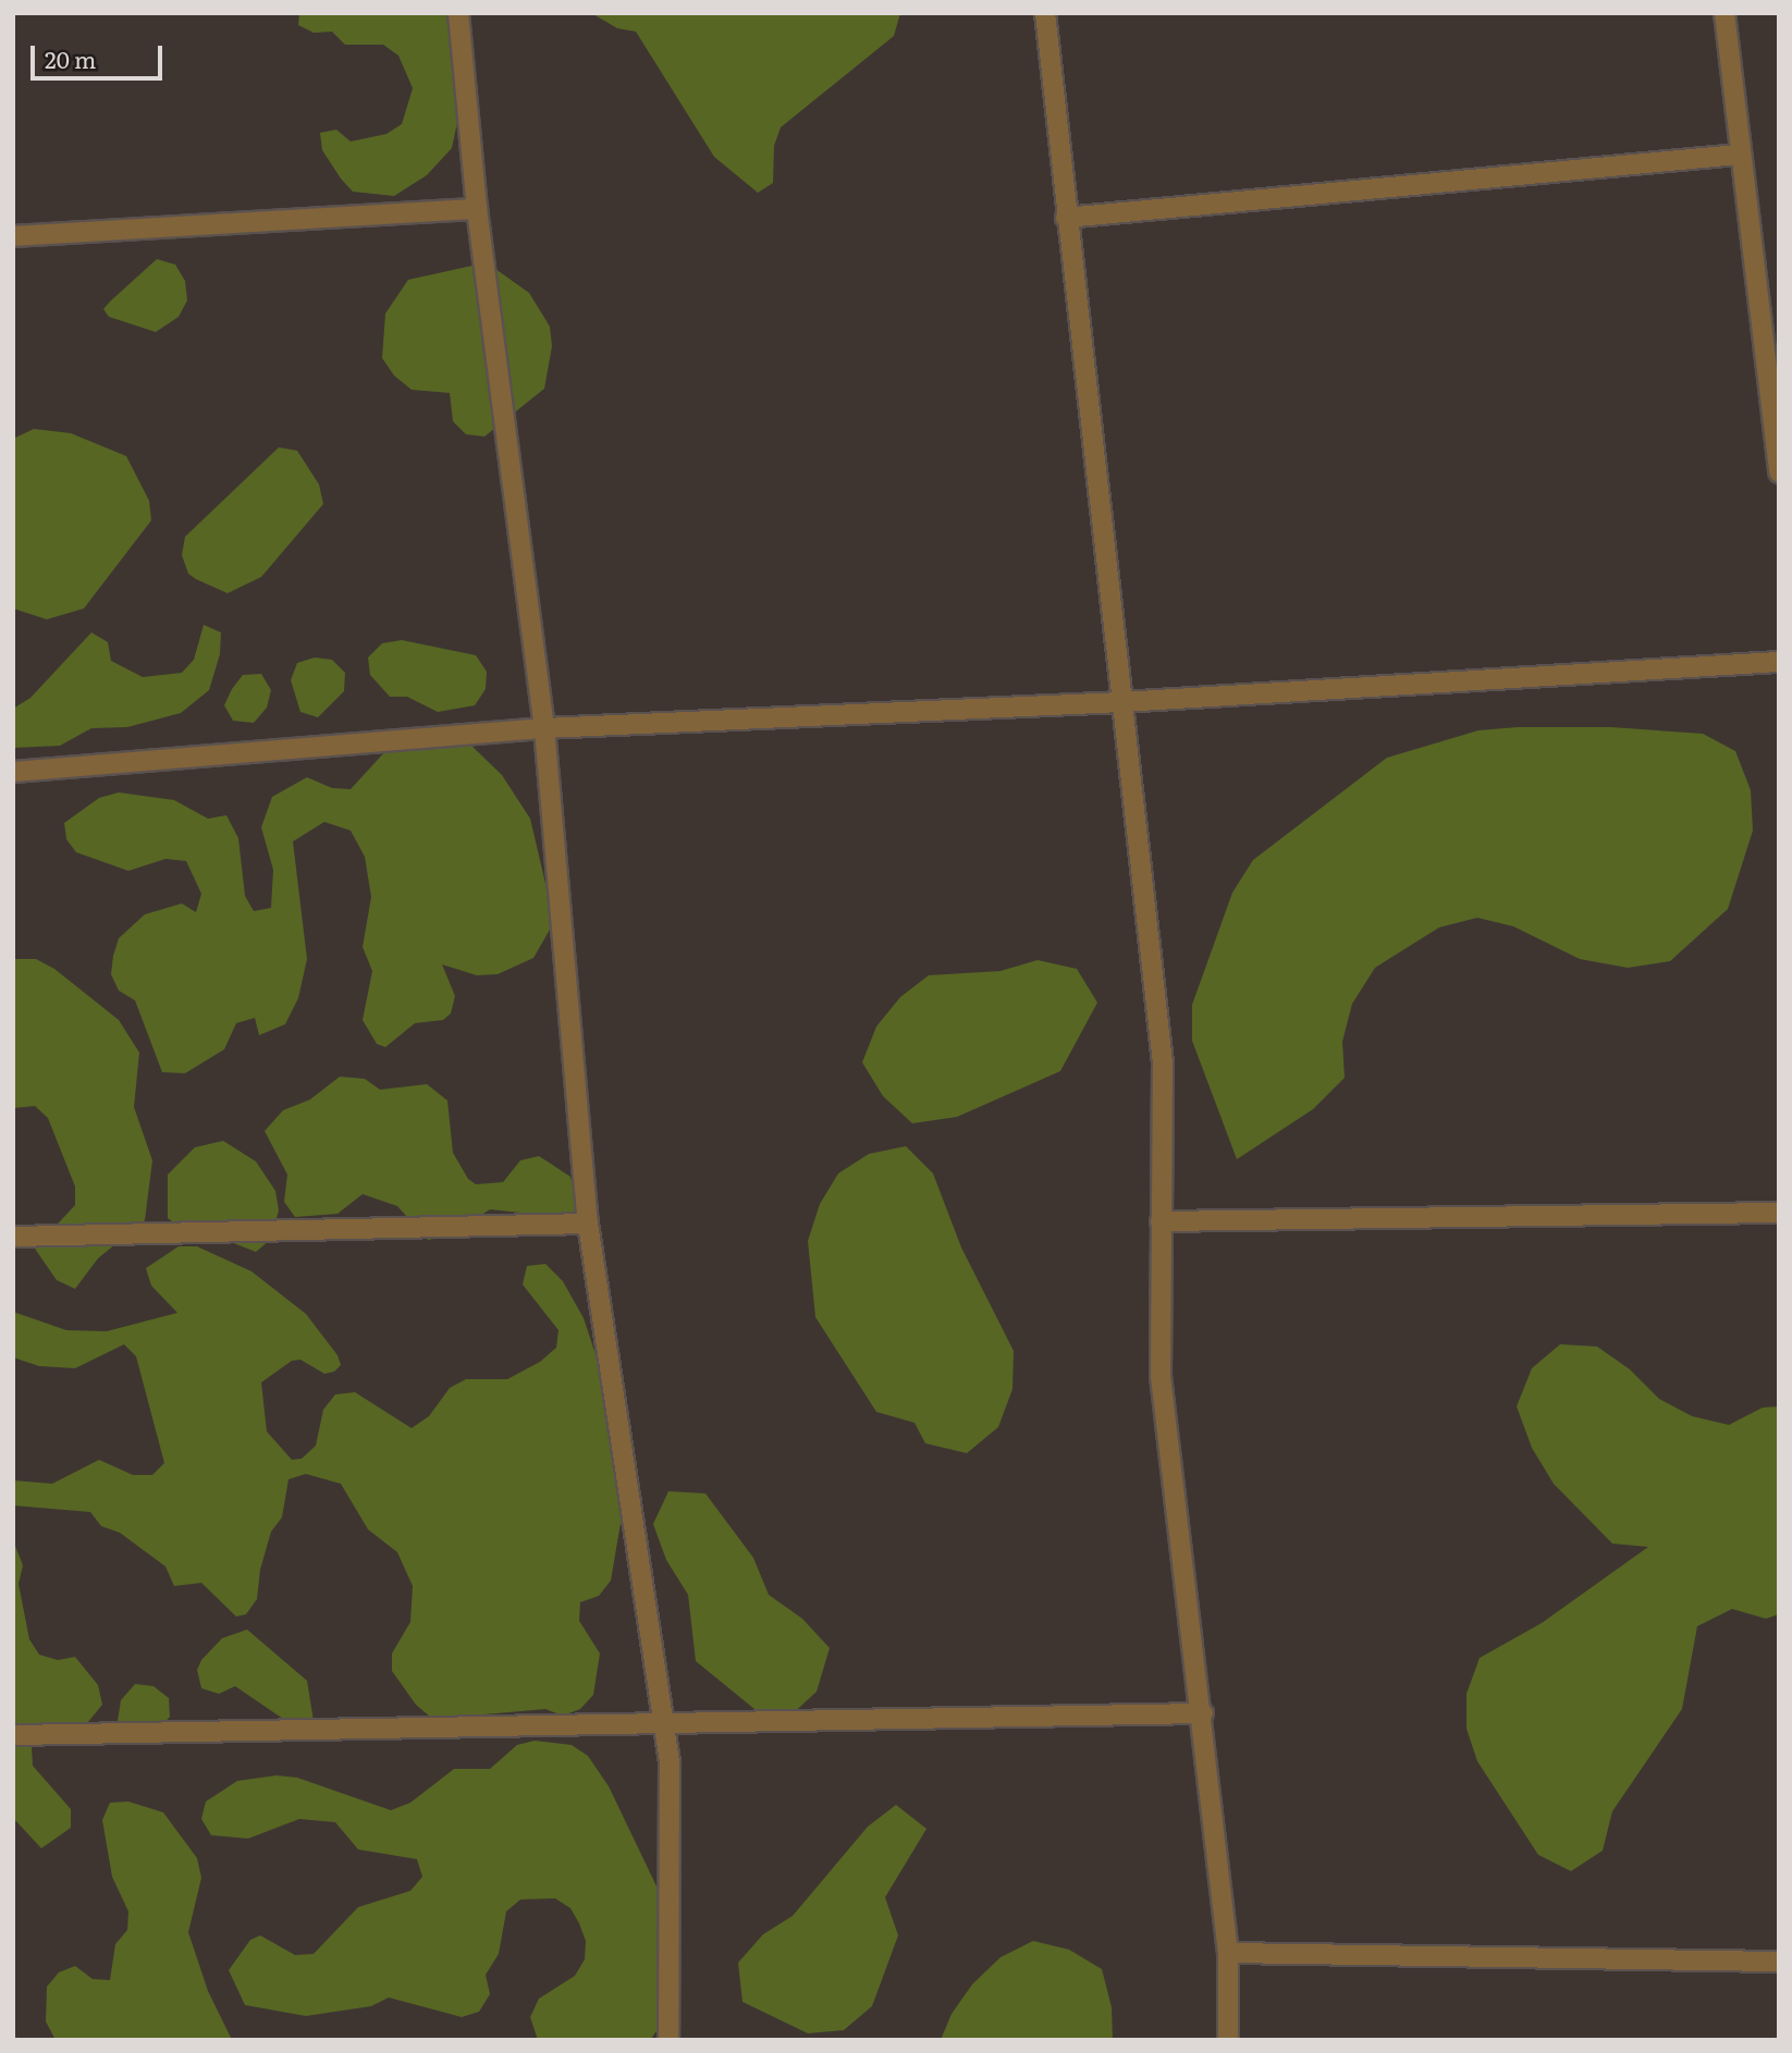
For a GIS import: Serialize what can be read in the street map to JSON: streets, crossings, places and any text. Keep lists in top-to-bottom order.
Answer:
{
  "scale_bar": "20 m"
}
